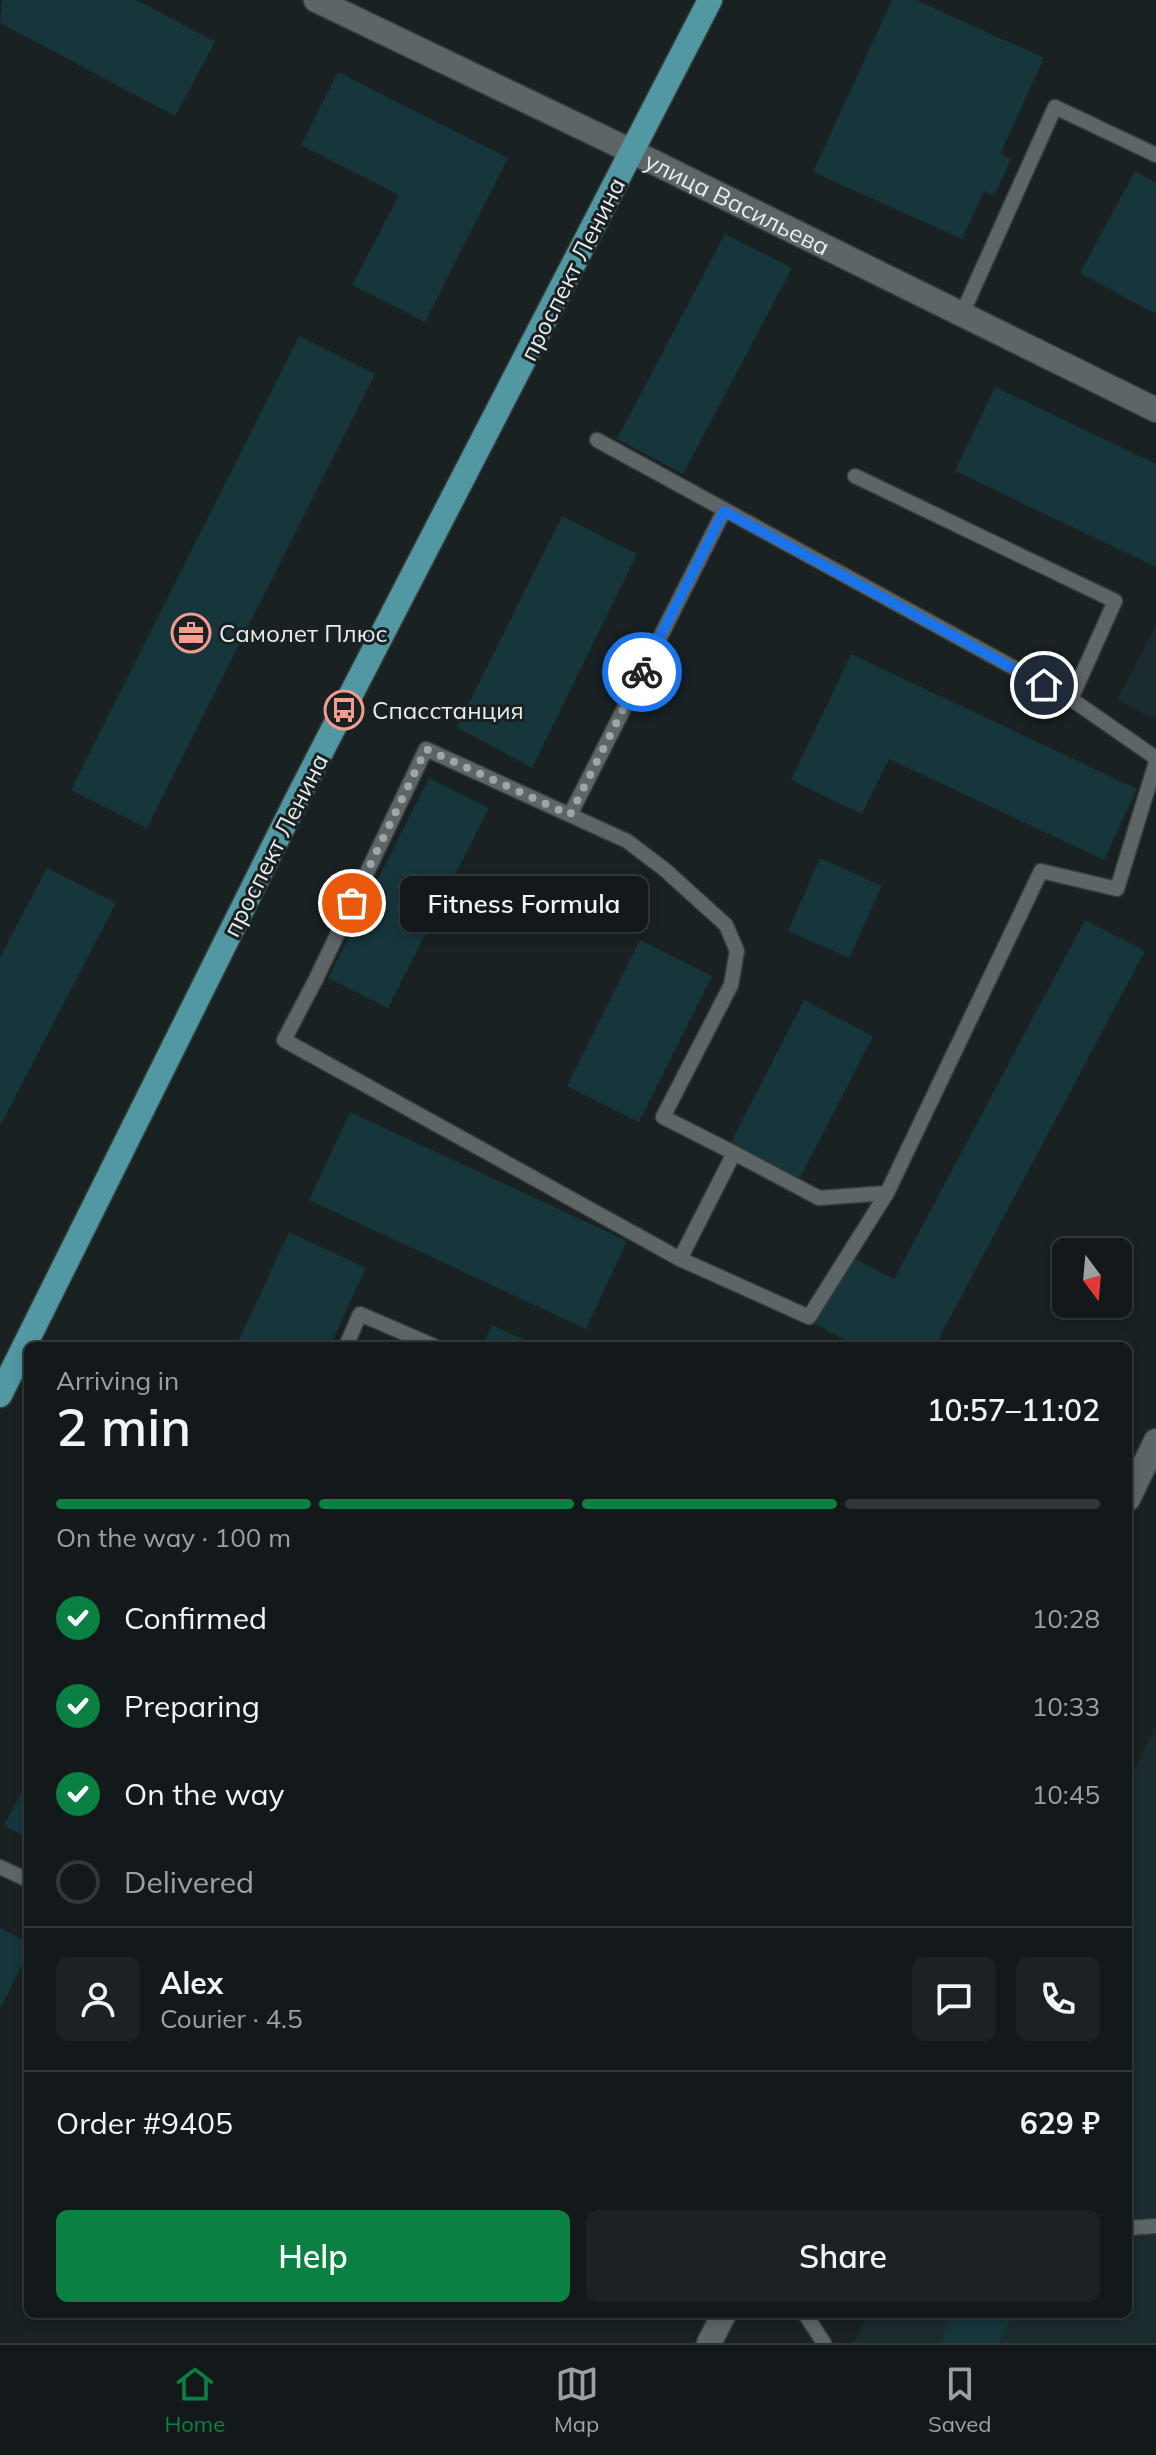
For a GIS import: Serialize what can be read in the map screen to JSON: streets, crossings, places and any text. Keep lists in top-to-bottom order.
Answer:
{
  "streets": {
    "main road": ["проспект Ленина"],
    "street": ["улица Васильева"]
  },
  "crossings": [
    ["улица Васильева", "проспект Ленина"]
  ],
  "places": {
    "office": ["Самолет Плюс"],
    "bus stop": ["Спасстанция"],
    "other": ["Fitness Formula"]
  },
  "north": "bottom",
  "page": {
    "bubble": "Fitness Formula",
    "heading": ["2 min", "Arriving in", "10:57–11:02"],
    "panel": [
      "Alex",
      "Courier · 4.5",
      "Order #9405",
      "629 ₽"
    ],
    "bar": "On the way · 100 m",
    "list": [
      ["Confirmed", "10:28"],
      ["Preparing", "10:33"],
      ["On the way", "10:45"],
      "Delivered"
    ],
    "buttons": ["Help", "Share"],
    "tabs": ["Home", "Map", "Saved"]
  }
}
